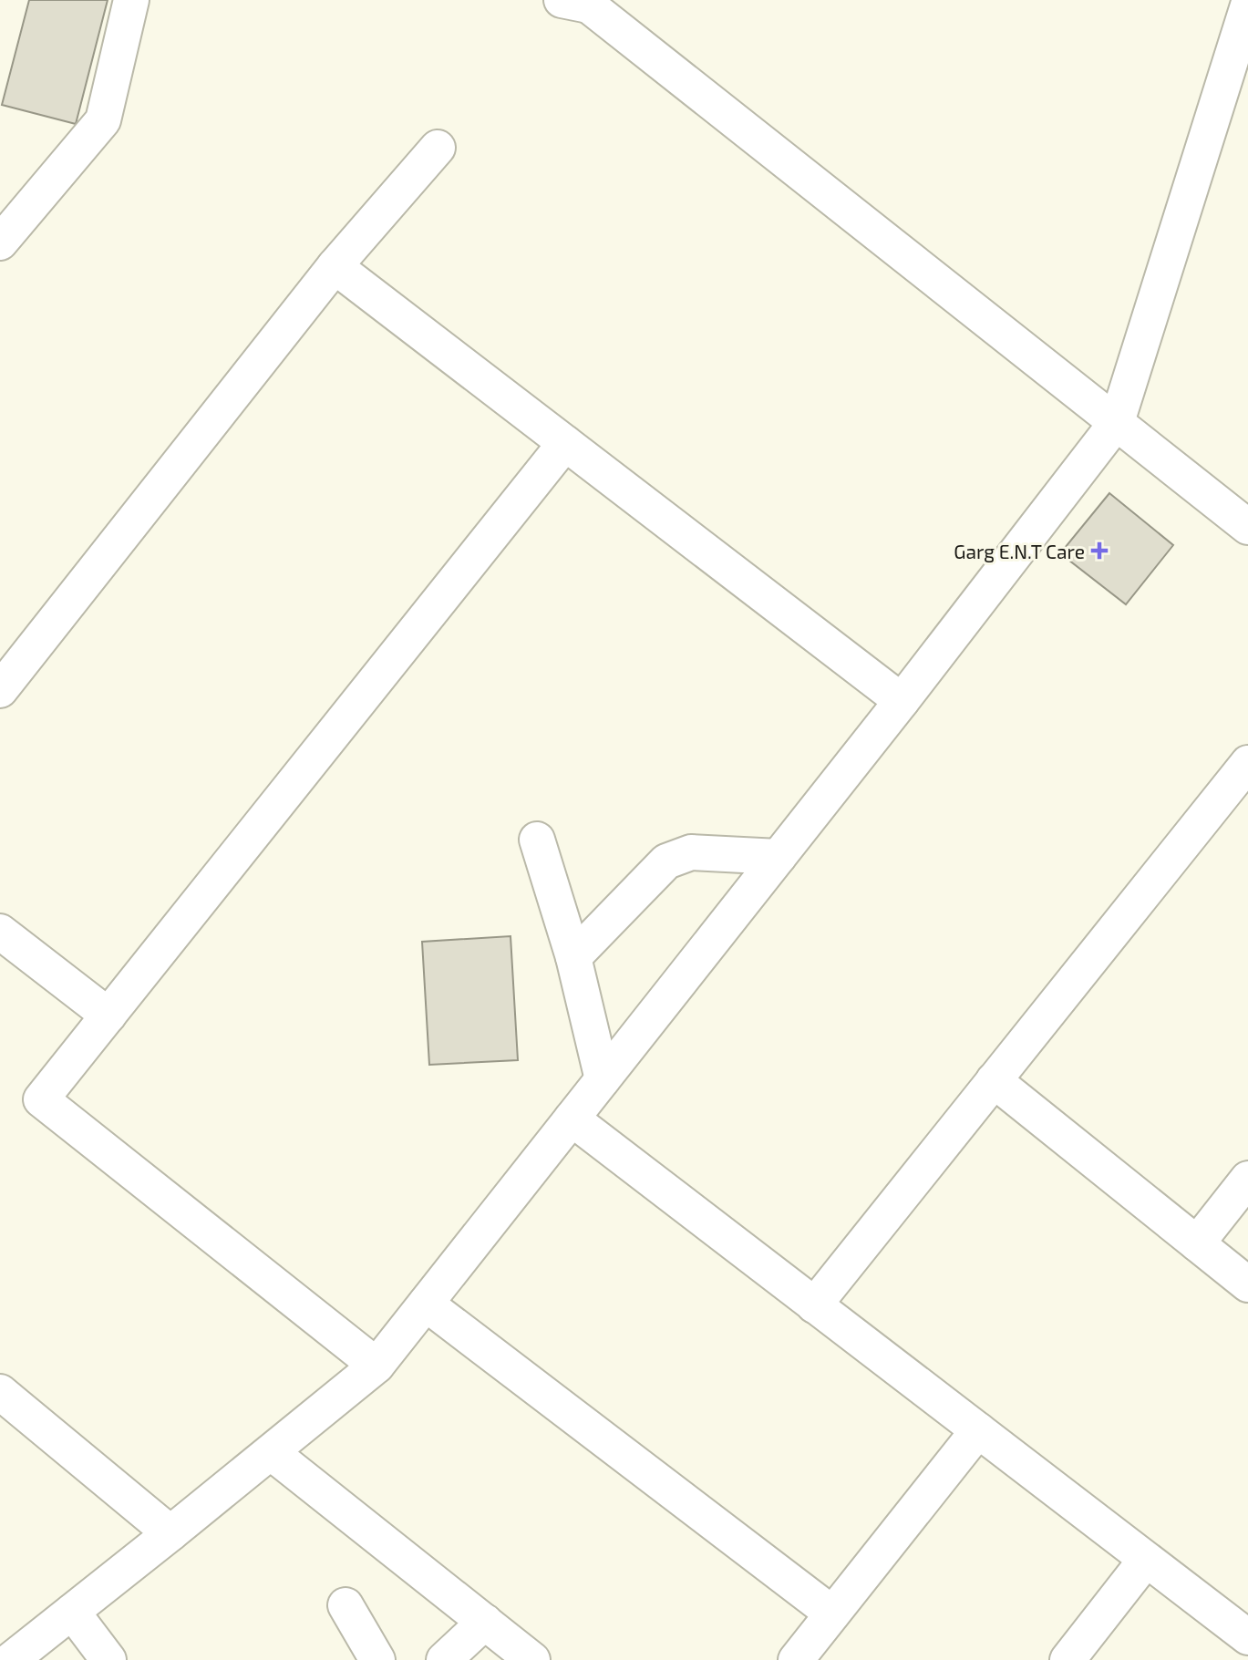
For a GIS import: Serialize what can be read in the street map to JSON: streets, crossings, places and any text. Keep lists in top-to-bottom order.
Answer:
{
  "places": {
    "health": ["Garg E.N.T Care"]
  }
}
